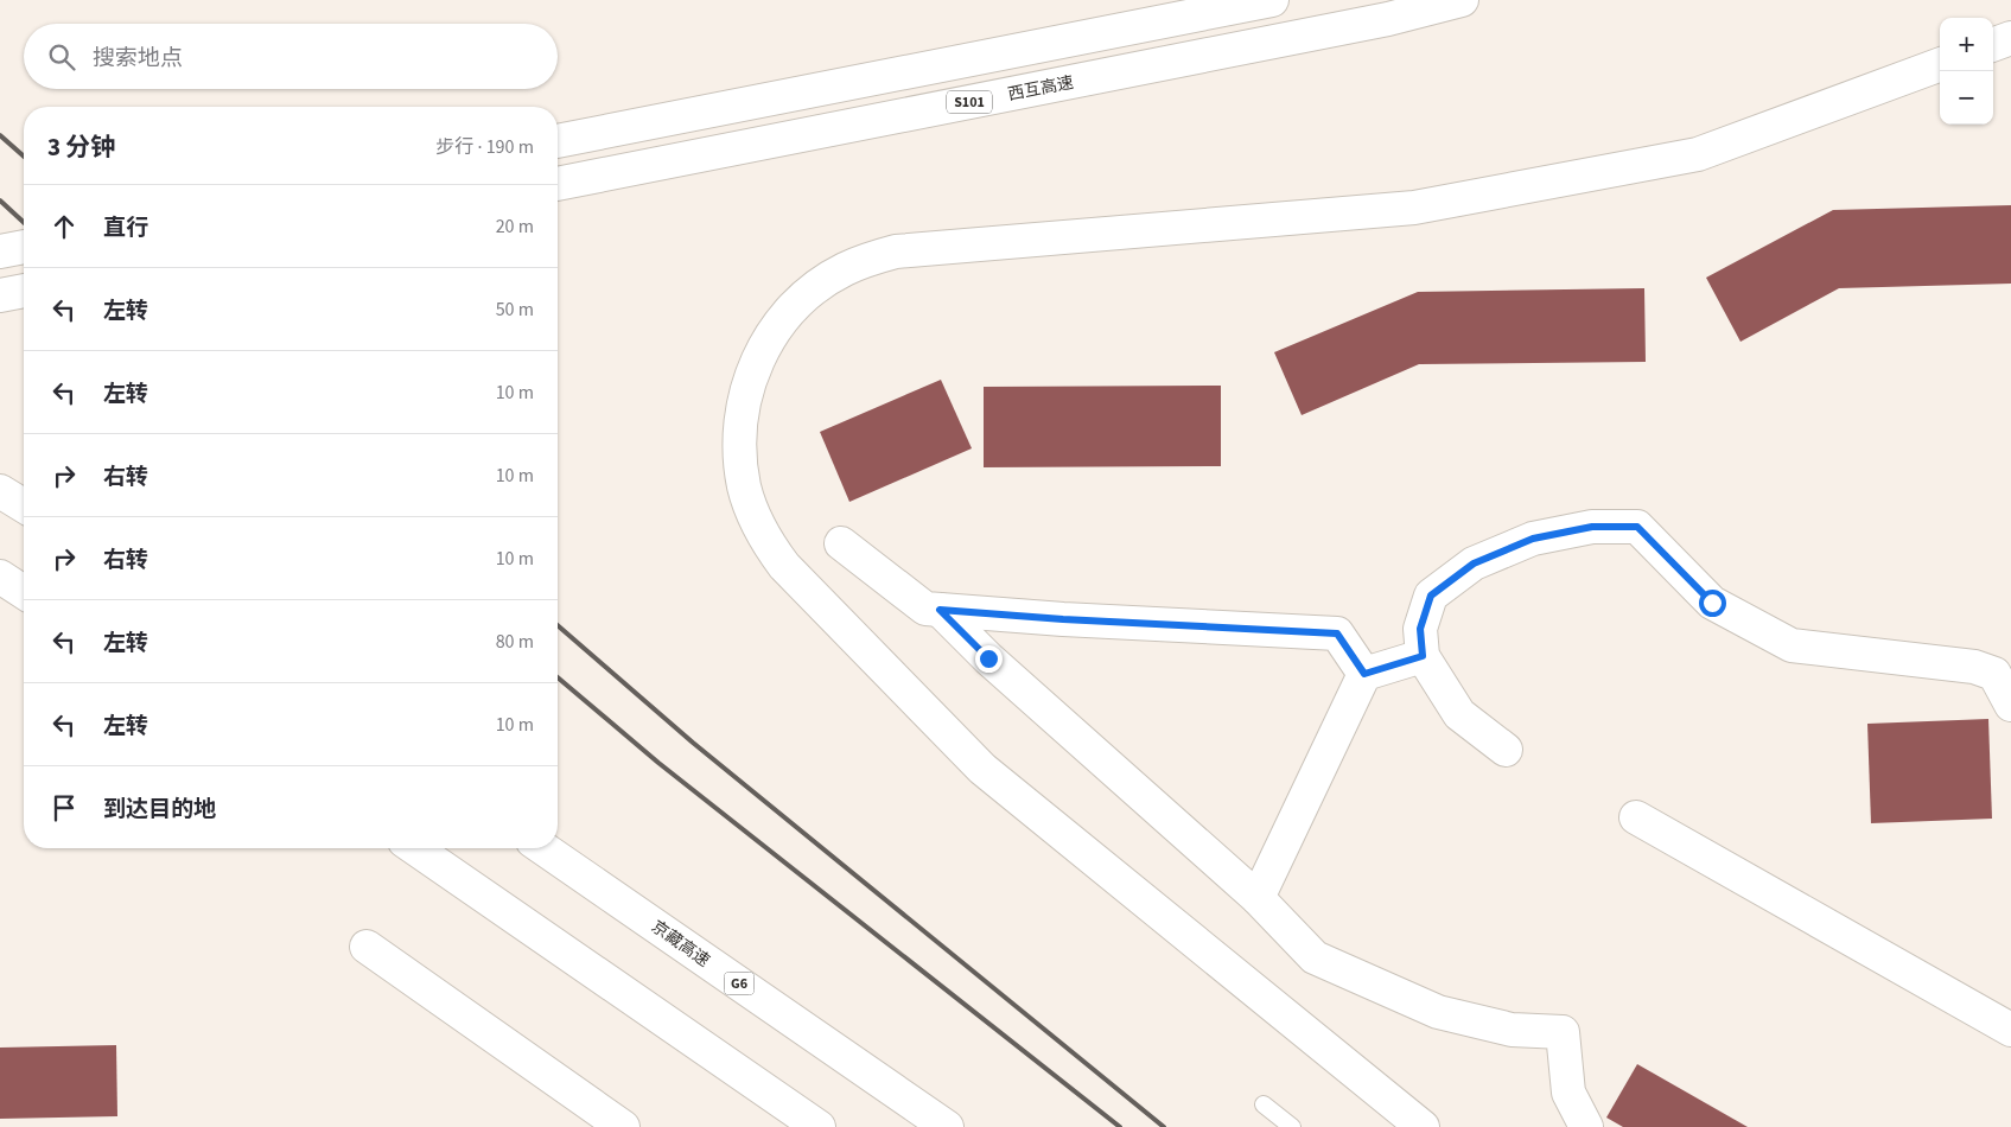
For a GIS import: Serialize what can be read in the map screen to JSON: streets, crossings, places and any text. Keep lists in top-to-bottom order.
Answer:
{
  "streets": {
    "main road": [
      "西互高速",
      "S101",
      "京藏高速",
      "G6"
    ]
  },
  "page": {
    "map_buttons": ["+", "−"],
    "search": "搜索地点",
    "heading": ["3 分钟", "步行 · 190 m"],
    "list": [
      ["直行", "20 m"],
      ["左转", "50 m"],
      ["左转", "10 m"],
      ["右转", "10 m"],
      ["右转", "10 m"],
      ["左转", "80 m"],
      ["左转", "10 m"],
      "到达目的地"
    ]
  }
}
